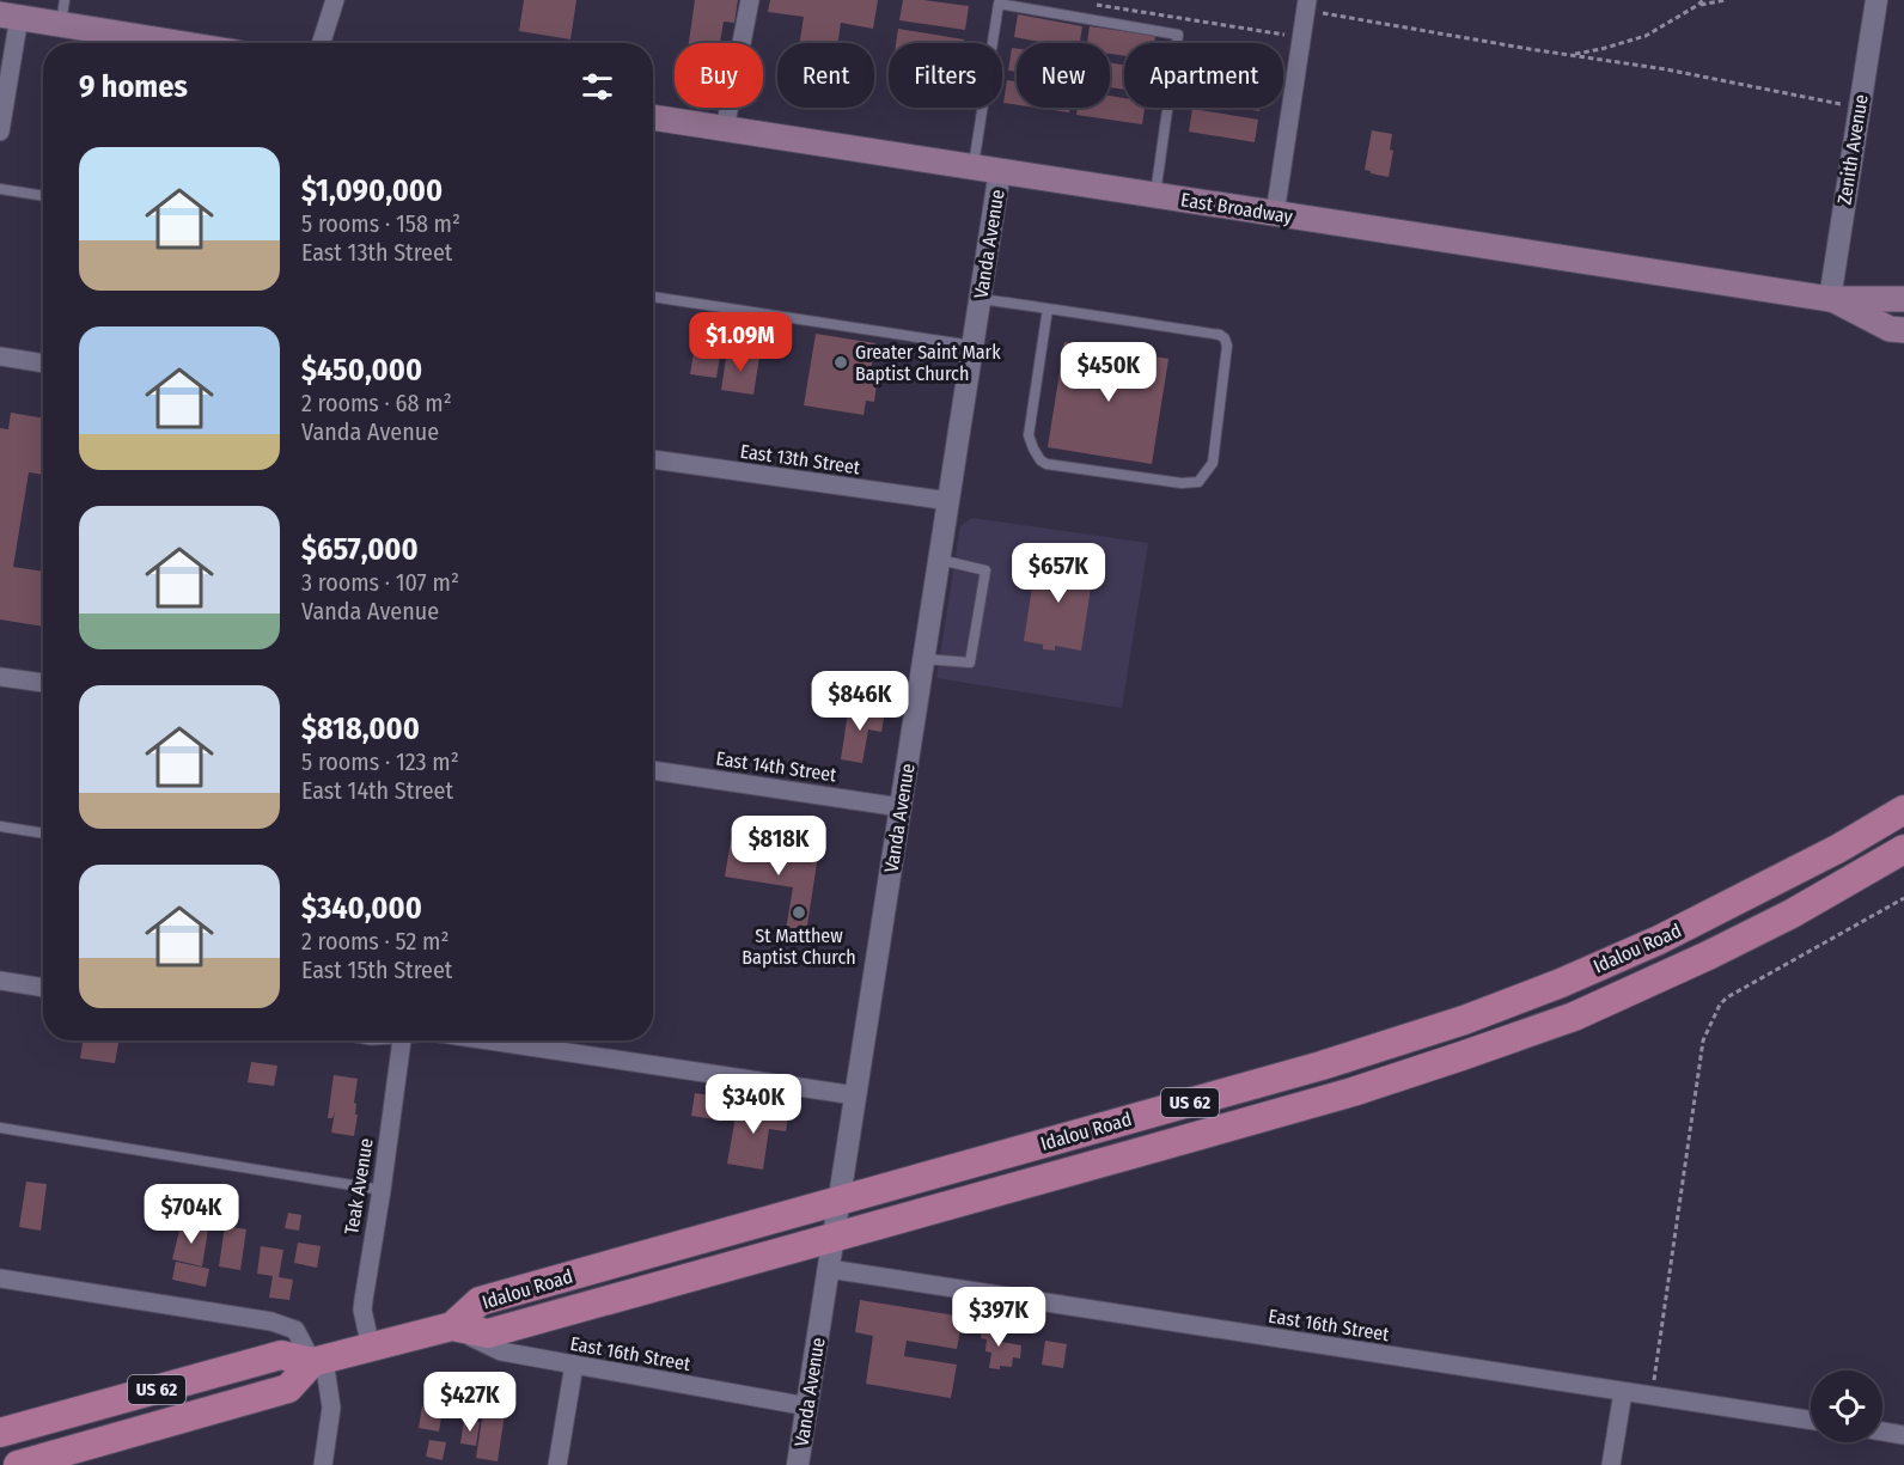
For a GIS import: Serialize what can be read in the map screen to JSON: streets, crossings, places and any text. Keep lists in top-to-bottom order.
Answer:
{
  "streets": {
    "main road": ["East Broadway", "Idalou Road", "US 62"],
    "street": [
      "Zenith Avenue",
      "Vanda Avenue",
      "East 13th Street",
      "East 14th Street",
      "Teak Avenue",
      "East 16th Street"
    ]
  },
  "crossings": [
    ["Zenith Avenue", "East Broadway"],
    ["East Broadway", "Vanda Avenue"],
    ["Vanda Avenue", "East 13th Street"],
    ["Vanda Avenue", "East 14th Street"],
    ["Vanda Avenue", "Idalou Road"],
    ["Vanda Avenue", "East 16th Street"],
    ["Idalou Road", "US 62"],
    ["Idalou Road", "Teak Avenue"],
    ["Idalou Road", "East 16th Street"]
  ],
  "places": ["Greater Saint Mark Baptist Church", "St Matthew Baptist Church"],
  "page": {
    "chip": [
      "Buy",
      "Rent",
      "Filters",
      "New",
      "Apartment"
    ],
    "heading": "9 homes",
    "list": [
      {
        "name": "$1,090,000",
        "note": "5 rooms · 158 m² · East 13th Street"
      },
      {
        "name": "$450,000",
        "note": "2 rooms · 68 m² · Vanda Avenue"
      },
      {
        "name": "$657,000",
        "note": "3 rooms · 107 m² · Vanda Avenue"
      },
      {
        "name": "$818,000",
        "note": "5 rooms · 123 m² · East 14th Street"
      },
      {
        "name": "$340,000",
        "note": "2 rooms · 52 m² · East 15th Street"
      }
    ],
    "price": [
      "$1.09M",
      "$450K",
      "$657K",
      "$846K",
      "$818K",
      "$340K",
      "$704K",
      "$397K",
      "$427K"
    ]
  }
}
